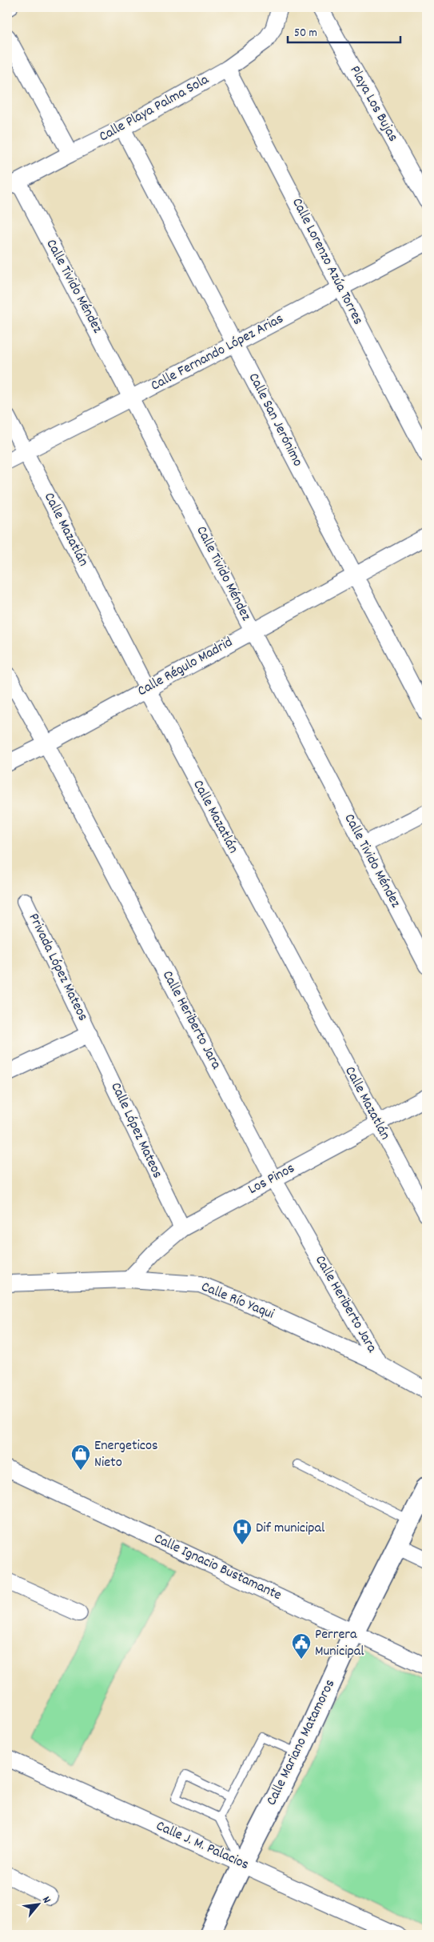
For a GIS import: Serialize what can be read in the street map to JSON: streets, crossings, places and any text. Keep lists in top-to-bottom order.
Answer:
{
  "streets": {
    "street": [
      "Playa Los Bujas",
      "Calle Playa Palma Sola",
      "Calle Lorenzo Azúa Torres",
      "Calle Tivido Méndez",
      "Calle Fernando López Arias",
      "Calle San Jerónimo",
      "Calle Mazatlán",
      "Calle Régulo Madrid",
      "Privada López Mateos",
      "Calle Heriberto Jara",
      "Calle López Mateos",
      "Los Pinos",
      "Calle Río Yaqui",
      "Calle Ignacio Bustamante",
      "Calle Mariano Matamoros",
      "Calle J. M. Palacios"
    ]
  },
  "crossings": [
    ["Calle Playa Palma Sola", "Calle Lorenzo Azúa Torres"],
    ["Calle Playa Palma Sola", "Calle Tivido Méndez"],
    ["Calle Playa Palma Sola", "Calle San Jerónimo"],
    ["Calle Lorenzo Azúa Torres", "Calle Fernando López Arias"],
    ["Calle Tivido Méndez", "Calle Fernando López Arias"],
    ["Calle Tivido Méndez", "Calle Régulo Madrid"],
    ["Calle Fernando López Arias", "Calle San Jerónimo"],
    ["Calle Fernando López Arias", "Calle Mazatlán"],
    ["Calle San Jerónimo", "Calle Régulo Madrid"],
    ["Calle Mazatlán", "Calle Régulo Madrid"],
    ["Calle Mazatlán", "Los Pinos"],
    ["Calle Régulo Madrid", "Calle Heriberto Jara"],
    ["Privada López Mateos", "Calle López Mateos"],
    ["Calle Heriberto Jara", "Los Pinos"],
    ["Calle Heriberto Jara", "Calle Río Yaqui"],
    ["Calle López Mateos", "Los Pinos"],
    ["Los Pinos", "Calle Río Yaqui"],
    ["Calle Ignacio Bustamante", "Calle Mariano Matamoros"],
    ["Calle Mariano Matamoros", "Calle J. M. Palacios"]
  ],
  "places": {
    "shop": ["Energeticos Nieto"],
    "hospital": ["Dif municipal"],
    "public building": ["Perrera Municipal"]
  },
  "scale_bar": "50 m",
  "north": "top right"
}
